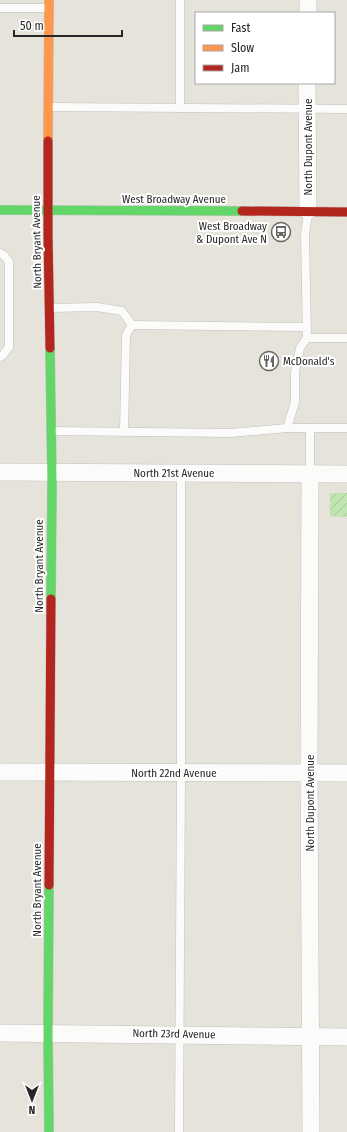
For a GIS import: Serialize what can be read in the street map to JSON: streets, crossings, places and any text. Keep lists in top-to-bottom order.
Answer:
{
  "streets": {
    "street": [
      "North Dupont Avenue",
      "West Broadway Avenue",
      "North Bryant Avenue",
      "North 21st Avenue",
      "North 22nd Avenue",
      "North 23rd Avenue"
    ]
  },
  "crossings": [
    ["North Dupont Avenue", "West Broadway Avenue"],
    ["North Dupont Avenue", "North 21st Avenue"],
    ["North Dupont Avenue", "North 22nd Avenue"],
    ["North Dupont Avenue", "North 23rd Avenue"],
    ["West Broadway Avenue", "North Bryant Avenue"],
    ["North Bryant Avenue", "North 21st Avenue"],
    ["North Bryant Avenue", "North 22nd Avenue"],
    ["North Bryant Avenue", "North 23rd Avenue"]
  ],
  "places": {
    "bus stop": ["West Broadway & Dupont Ave N"],
    "restaurant": ["McDonald's"]
  },
  "legend": ["Fast", "Slow", "Jam"],
  "scale_bar": "50 m",
  "north": "bottom"
}
